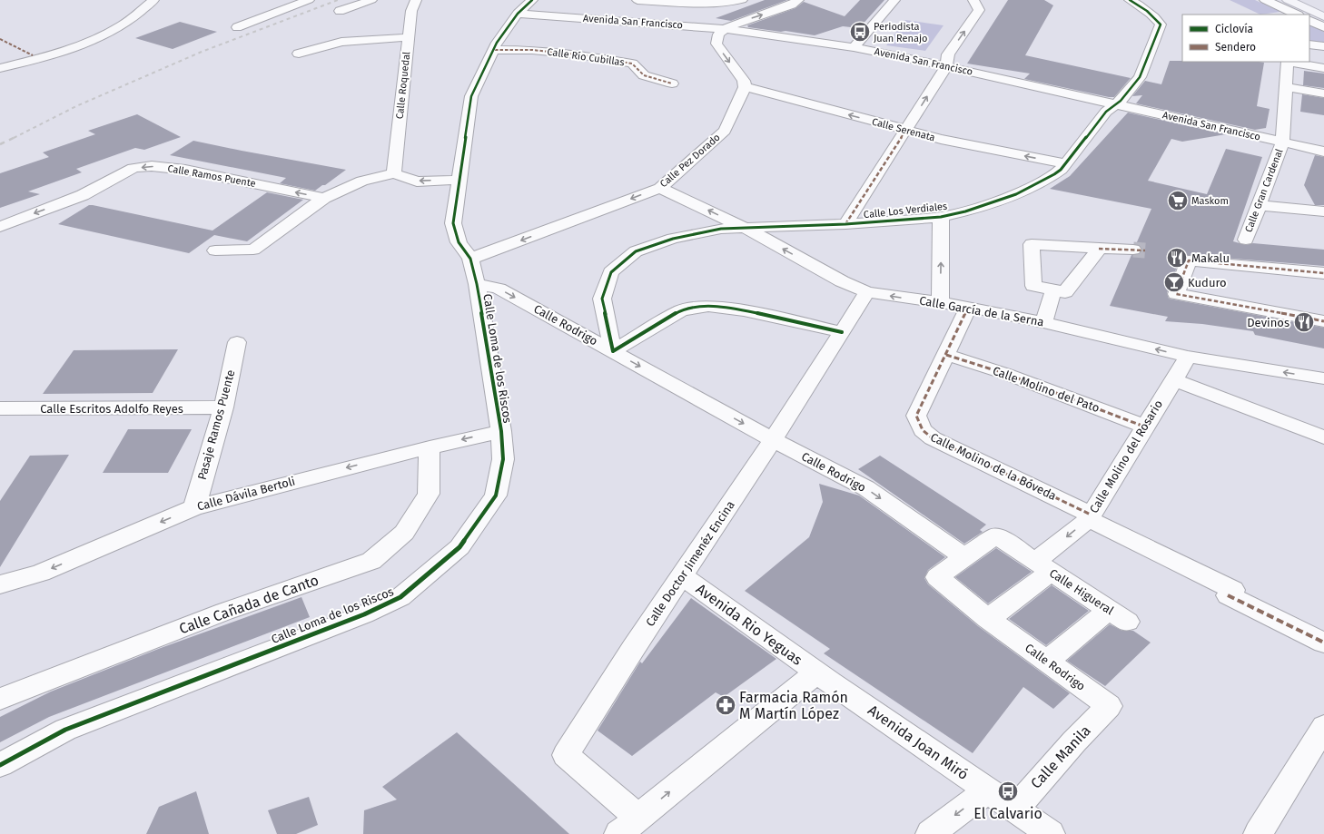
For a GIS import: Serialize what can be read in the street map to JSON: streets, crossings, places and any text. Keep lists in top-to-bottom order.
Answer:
{
  "streets": {
    "street": [
      "Avenida San Francisco",
      "Calle Río Cubillas",
      "Calle Roquedal",
      "Calle Serenata",
      "Calle Pez Dorado",
      "Calle Ramos Puente",
      "Calle Gran Cardenal",
      "Calle Los Verdiales",
      "Calle García de la Serna",
      "Calle Rodrigo",
      "Calle Loma de los Riscos",
      "Calle Molino del Pato",
      "Calle Escritos Adolfo Reyes",
      "Pasaje Ramos Puente",
      "Calle Molino del Rosario",
      "Calle Molino de la Bóveda",
      "Calle Dávila Bertoli",
      "Calle Doctor Jimenéz Encina",
      "Calle Higueral",
      "Calle Cañada de Canto",
      "Avenida Rio Yeguas",
      "Avenida Joan Miró",
      "Calle Manila"
    ]
  },
  "crossings": [
    ["Avenida San Francisco", "Calle Gran Cardenal"],
    ["Avenida San Francisco", "Calle Los Verdiales"],
    ["Avenida San Francisco", "Calle Loma de los Riscos"],
    ["Calle Río Cubillas", "Calle Loma de los Riscos"],
    ["Calle Serenata", "Calle Pez Dorado"],
    ["Calle Serenata", "Calle Los Verdiales"],
    ["Calle Pez Dorado", "Calle García de la Serna"],
    ["Calle Pez Dorado", "Calle Loma de los Riscos"],
    ["Calle Los Verdiales", "Calle García de la Serna"],
    ["Calle Los Verdiales", "Calle Rodrigo"],
    ["Calle García de la Serna", "Calle Molino del Rosario"],
    ["Calle García de la Serna", "Calle Molino de la Bóveda"],
    ["Calle García de la Serna", "Calle Doctor Jimenéz Encina"],
    ["Calle Rodrigo", "Calle Loma de los Riscos"],
    ["Calle Rodrigo", "Calle Molino del Rosario"],
    ["Calle Rodrigo", "Calle Doctor Jimenéz Encina"],
    ["Calle Rodrigo", "Calle Manila"],
    ["Calle Loma de los Riscos", "Calle Dávila Bertoli"],
    ["Calle Molino del Pato", "Calle Molino del Rosario"],
    ["Calle Molino del Pato", "Calle Molino de la Bóveda"],
    ["Calle Escritos Adolfo Reyes", "Pasaje Ramos Puente"],
    ["Pasaje Ramos Puente", "Calle Dávila Bertoli"],
    ["Calle Molino del Rosario", "Calle Molino de la Bóveda"],
    ["Calle Molino del Rosario", "Calle Higueral"],
    ["Calle Dávila Bertoli", "Calle Cañada de Canto"],
    ["Calle Doctor Jimenéz Encina", "Avenida Rio Yeguas"],
    ["Avenida Rio Yeguas", "Avenida Joan Miró"],
    ["Avenida Joan Miró", "Calle Manila"]
  ],
  "one_way": ["Calle Serenata", "Calle Rodrigo", "Calle Dávila Bertoli"],
  "places": {
    "bus stop": ["Periodista Juan Renajo", "El Calvario"],
    "supermarket": ["Maskom"],
    "restaurant": ["Makalu", "Devinos"],
    "bar": ["Kuduro"],
    "pharmacy": ["Farmacia Ramón M Martín López"]
  },
  "legend": ["Ciclovía", "Sendero"]
}
